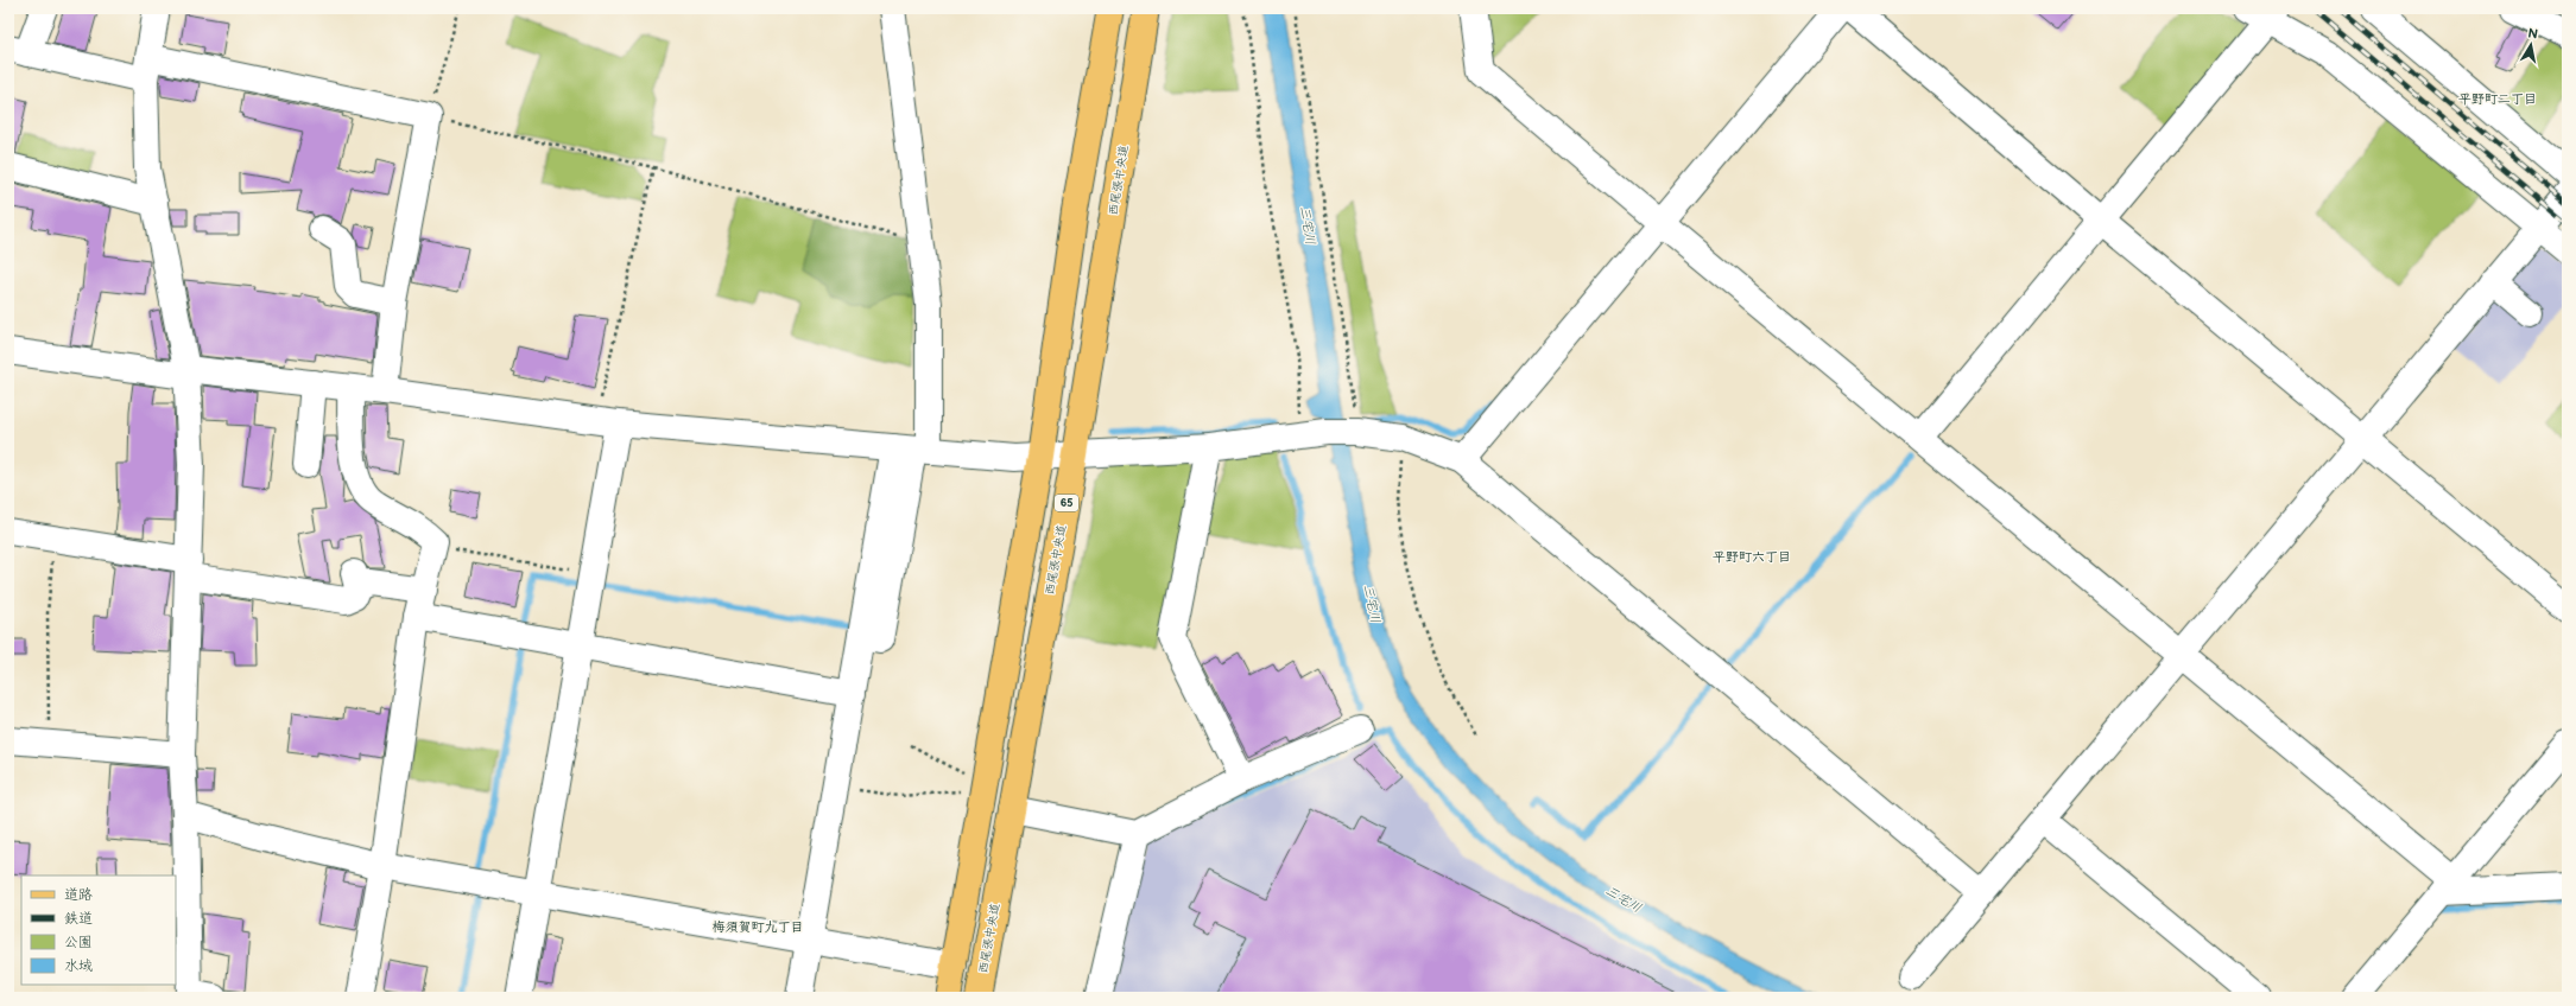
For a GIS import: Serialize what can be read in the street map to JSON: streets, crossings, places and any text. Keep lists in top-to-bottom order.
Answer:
{
  "streets": {
    "main road": ["西尾張中央道", "65"]
  },
  "districts": ["平野町二丁目", "平野町六丁目", "梅須賀町九丁目"],
  "water": ["三宅川"],
  "legend": [
    "道路",
    "鉄道",
    "公園",
    "水域"
  ],
  "north": "top"
}
